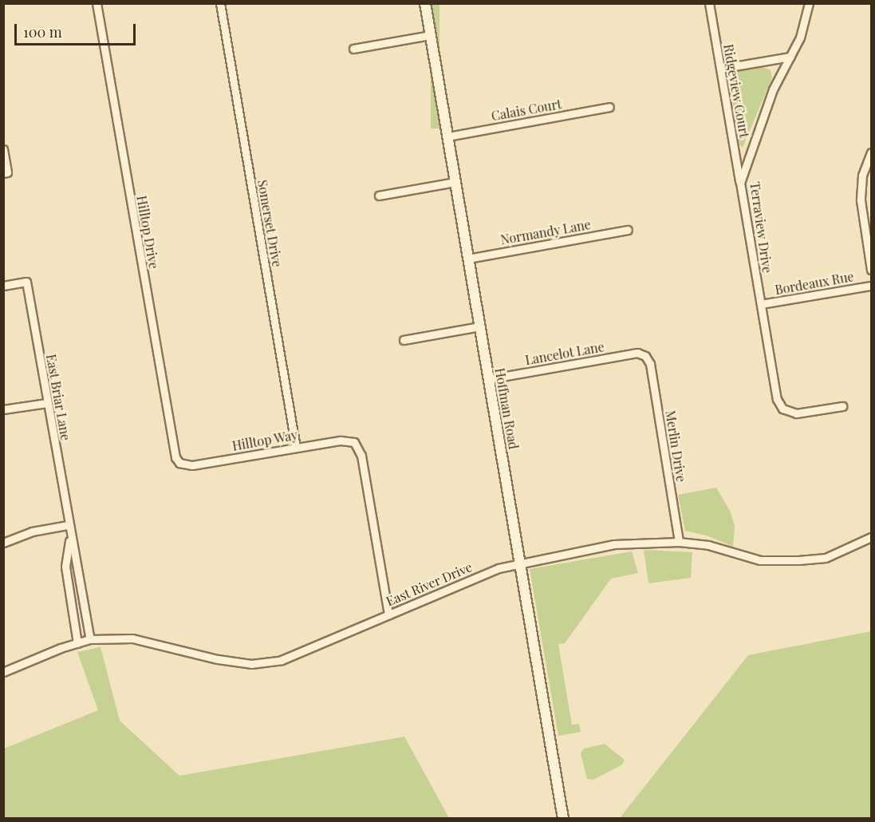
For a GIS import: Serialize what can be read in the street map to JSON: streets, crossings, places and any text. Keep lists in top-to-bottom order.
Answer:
{
  "streets": {
    "street": [
      "Ridgeview Court",
      "Calais Court",
      "Somerset Drive",
      "Terraview Drive",
      "Hilltop Drive",
      "Normandy Lane",
      "Bordeaux Rue",
      "Lancelot Lane",
      "East Briar Lane",
      "Hoffman Road",
      "Hilltop Way",
      "Merlin Drive",
      "East River Drive"
    ]
  },
  "crossings": [
    ["Ridgeview Court", "Terraview Drive"],
    ["Calais Court", "Hoffman Road"],
    ["Somerset Drive", "Hilltop Way"],
    ["Terraview Drive", "Bordeaux Rue"],
    ["Hilltop Drive", "Hilltop Way"],
    ["Normandy Lane", "Hoffman Road"],
    ["Lancelot Lane", "Hoffman Road"],
    ["Lancelot Lane", "Merlin Drive"],
    ["East Briar Lane", "East River Drive"],
    ["Hoffman Road", "East River Drive"],
    ["Hilltop Way", "East River Drive"],
    ["Merlin Drive", "East River Drive"]
  ],
  "scale_bar": "100 m"
}
